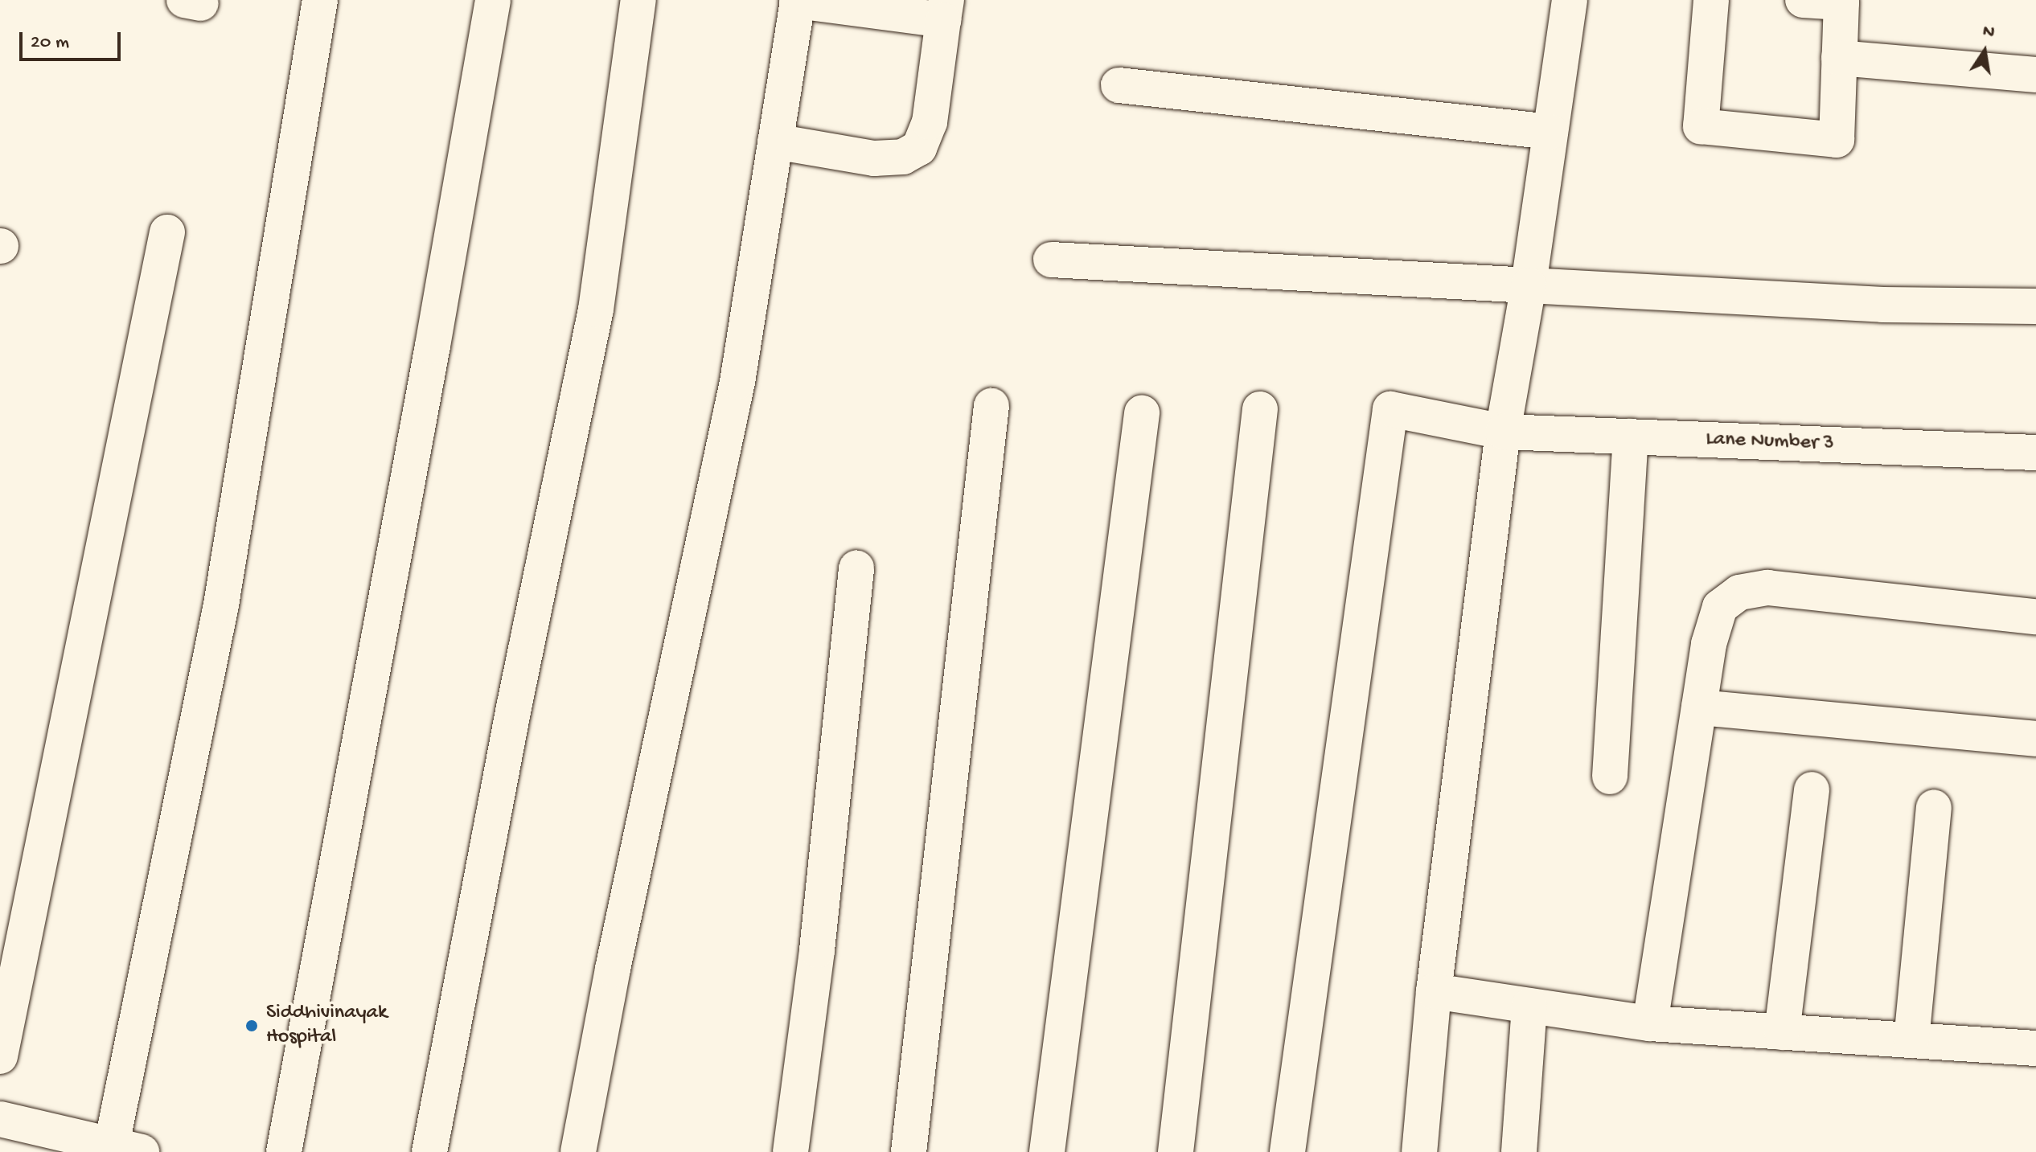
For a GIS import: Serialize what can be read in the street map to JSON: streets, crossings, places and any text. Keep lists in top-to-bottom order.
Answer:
{
  "streets": {
    "street": ["Lane Number 3"]
  },
  "places": ["Siddhivinayak Hospital"],
  "scale_bar": "20 m",
  "north": "top"
}
